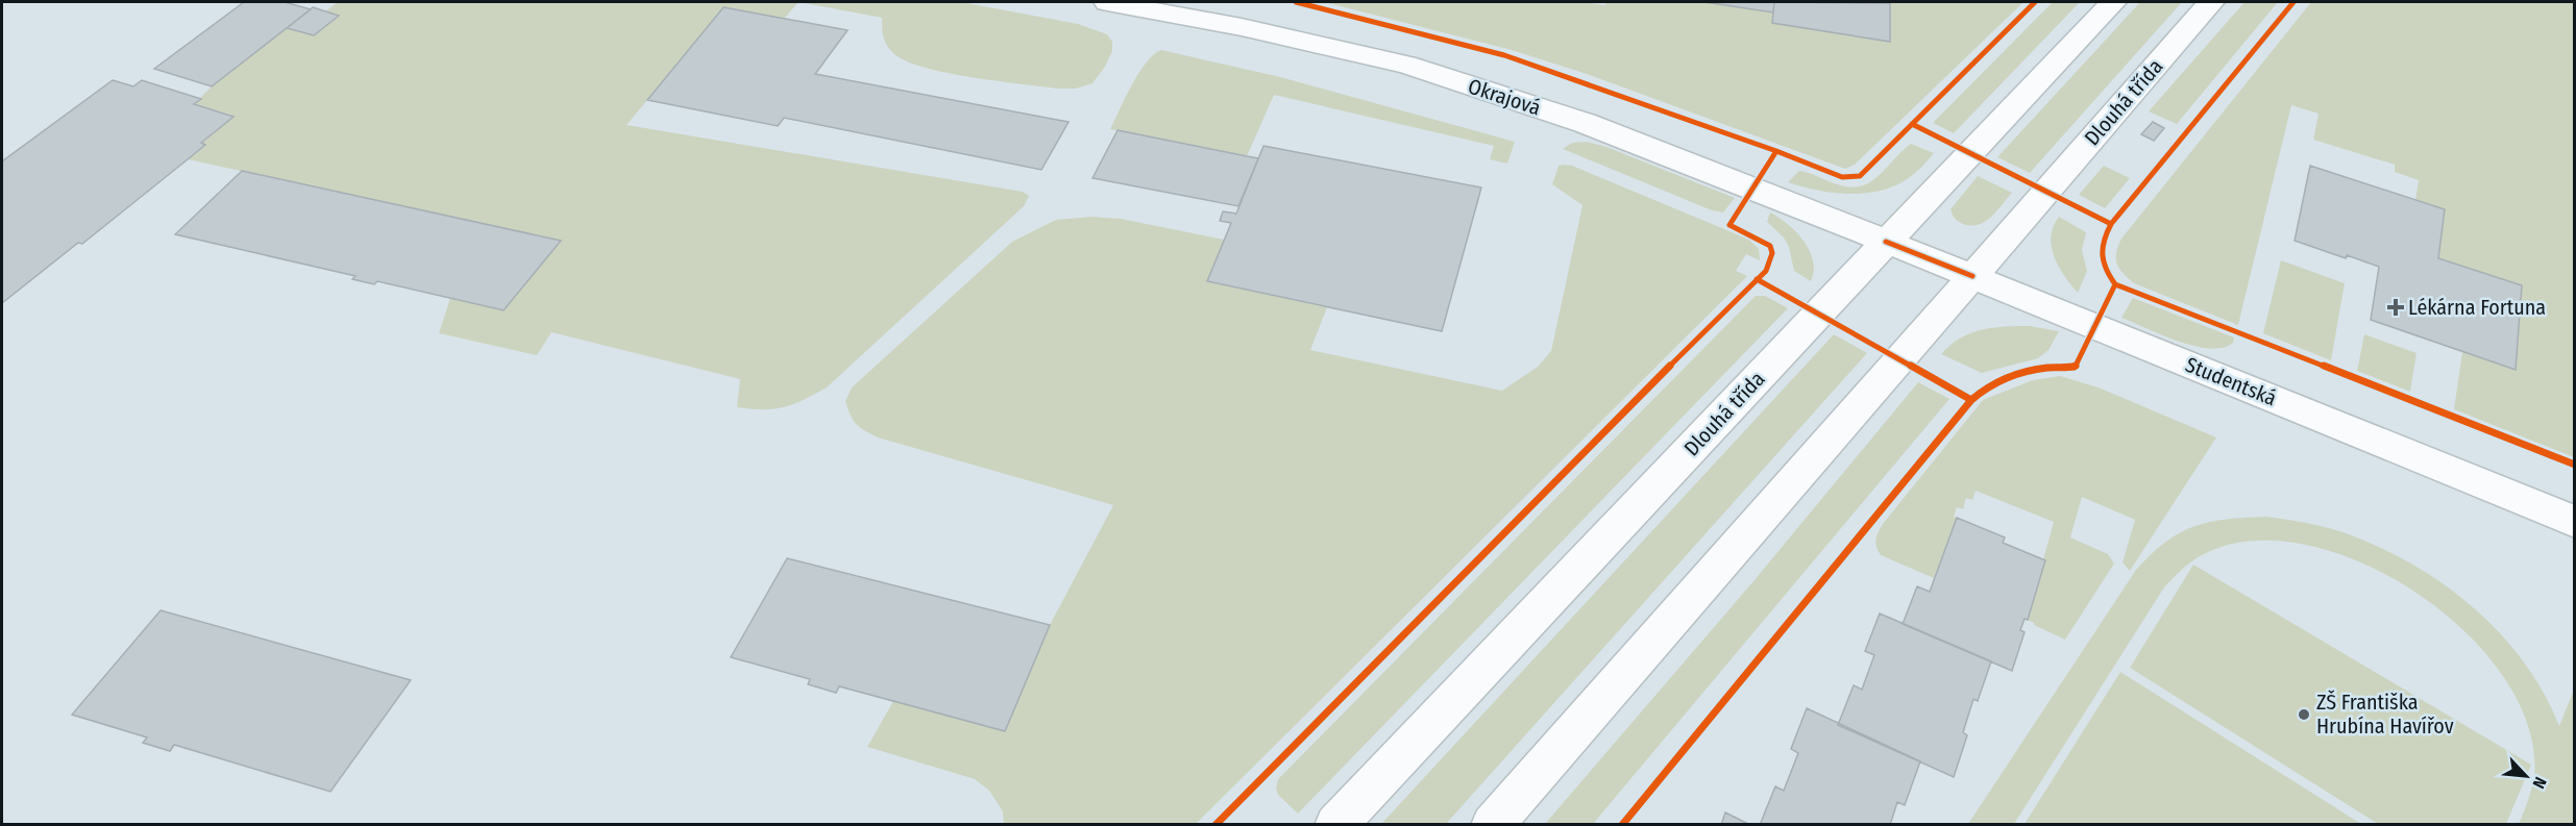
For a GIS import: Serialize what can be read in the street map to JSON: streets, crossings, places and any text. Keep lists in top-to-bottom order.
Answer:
{
  "streets": {
    "street": ["Okrajová", "Dlouhá třída", "Studentská"]
  },
  "crossings": [
    ["Okrajová", "Dlouhá třída"],
    ["Okrajová", "Studentská"],
    ["Dlouhá třída", "Studentská"]
  ],
  "places": {
    "health": ["Lékárna Fortuna"],
    "other": ["ZŠ Františka Hrubína Havířov"]
  },
  "north": "bottom right"
}
